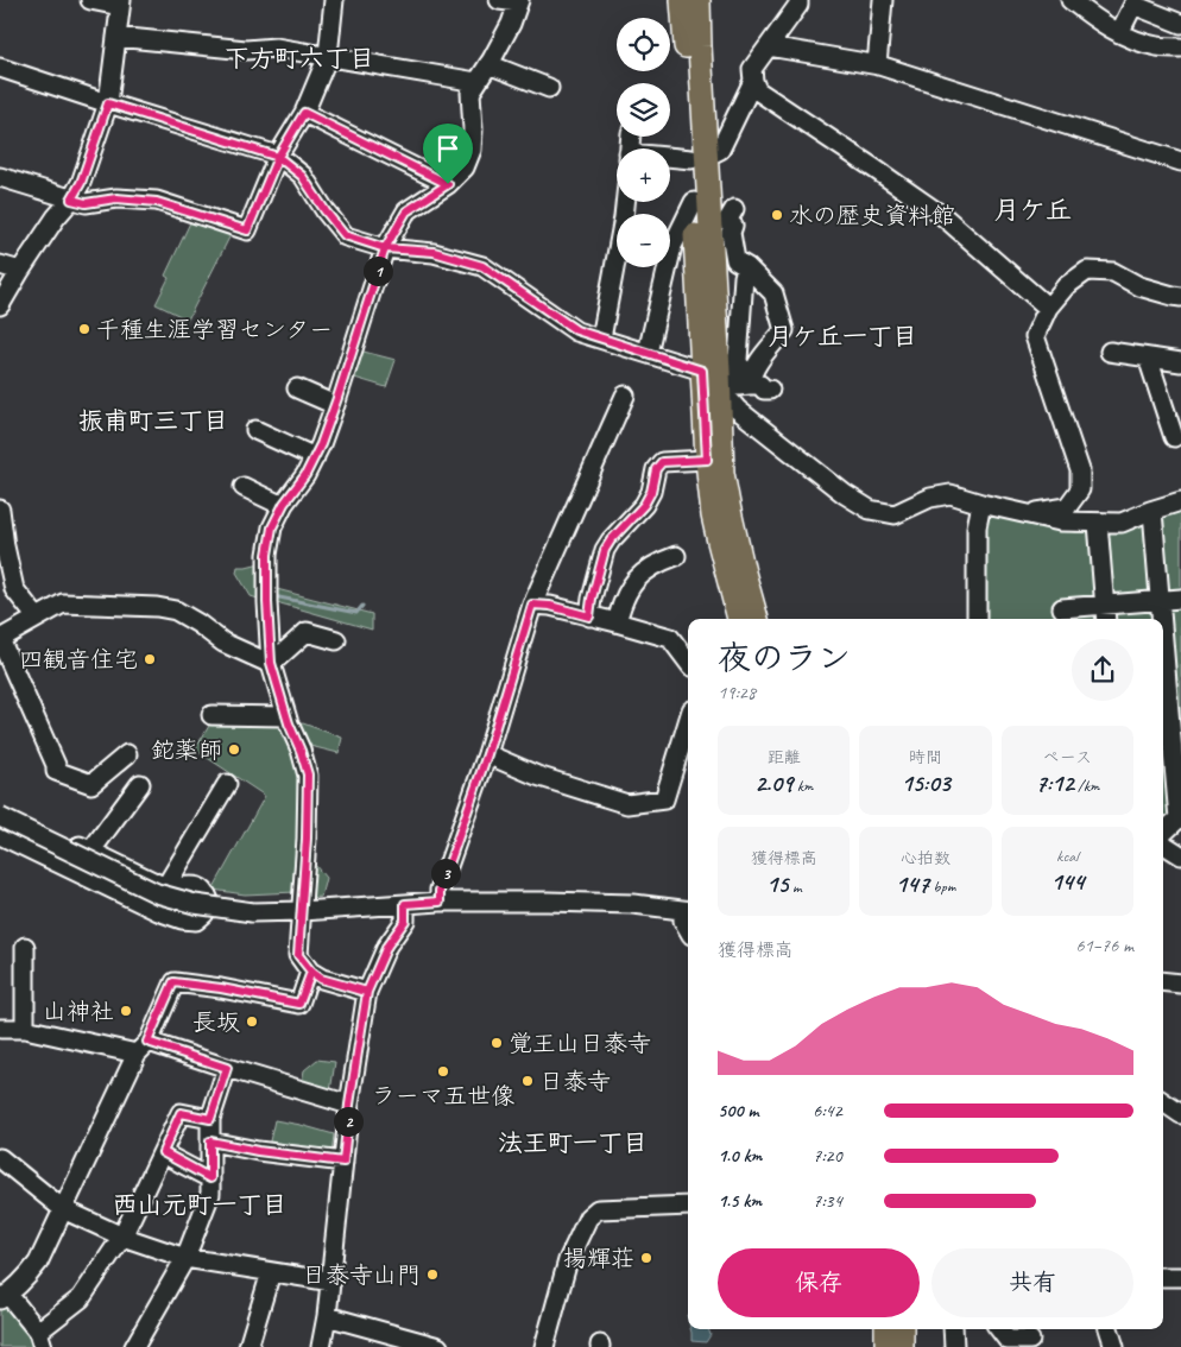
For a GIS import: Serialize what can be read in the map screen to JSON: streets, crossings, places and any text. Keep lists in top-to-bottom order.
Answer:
{
  "districts": [
    "下方町六丁目",
    "月ケ丘",
    "月ケ丘一丁目",
    "振甫町三丁目",
    "法王町一丁目",
    "西山元町一丁目"
  ],
  "places": [
    "水の歴史資料館",
    "千種生涯学習センター",
    "四観音住宅",
    "鉈薬師",
    "山神社",
    "長坂",
    "覚王山日泰寺",
    "ラーマ五世像",
    "日泰寺",
    "揚輝荘",
    "日泰寺山門"
  ],
  "page": {
    "map_buttons": ["+", "−"],
    "pins": ["1", "3", "2"],
    "heading": ["夜のラン", "19:28"],
    "stats": [
      ["距離", "2.09 km"],
      ["時間", "15:03"],
      ["ペース", "7:12 /km"],
      ["獲得標高", "15 m"],
      ["心拍数", "147 bpm"],
      ["kcal", "144"]
    ],
    "chart": ["獲得標高", "61–76 m"],
    "list": [
      {
        "name": "500 m",
        "note": "6:42"
      },
      {
        "name": "1.0 km",
        "note": "7:20"
      },
      {
        "name": "1.5 km",
        "note": "7:34"
      }
    ],
    "buttons": ["保存", "共有"]
  }
}
